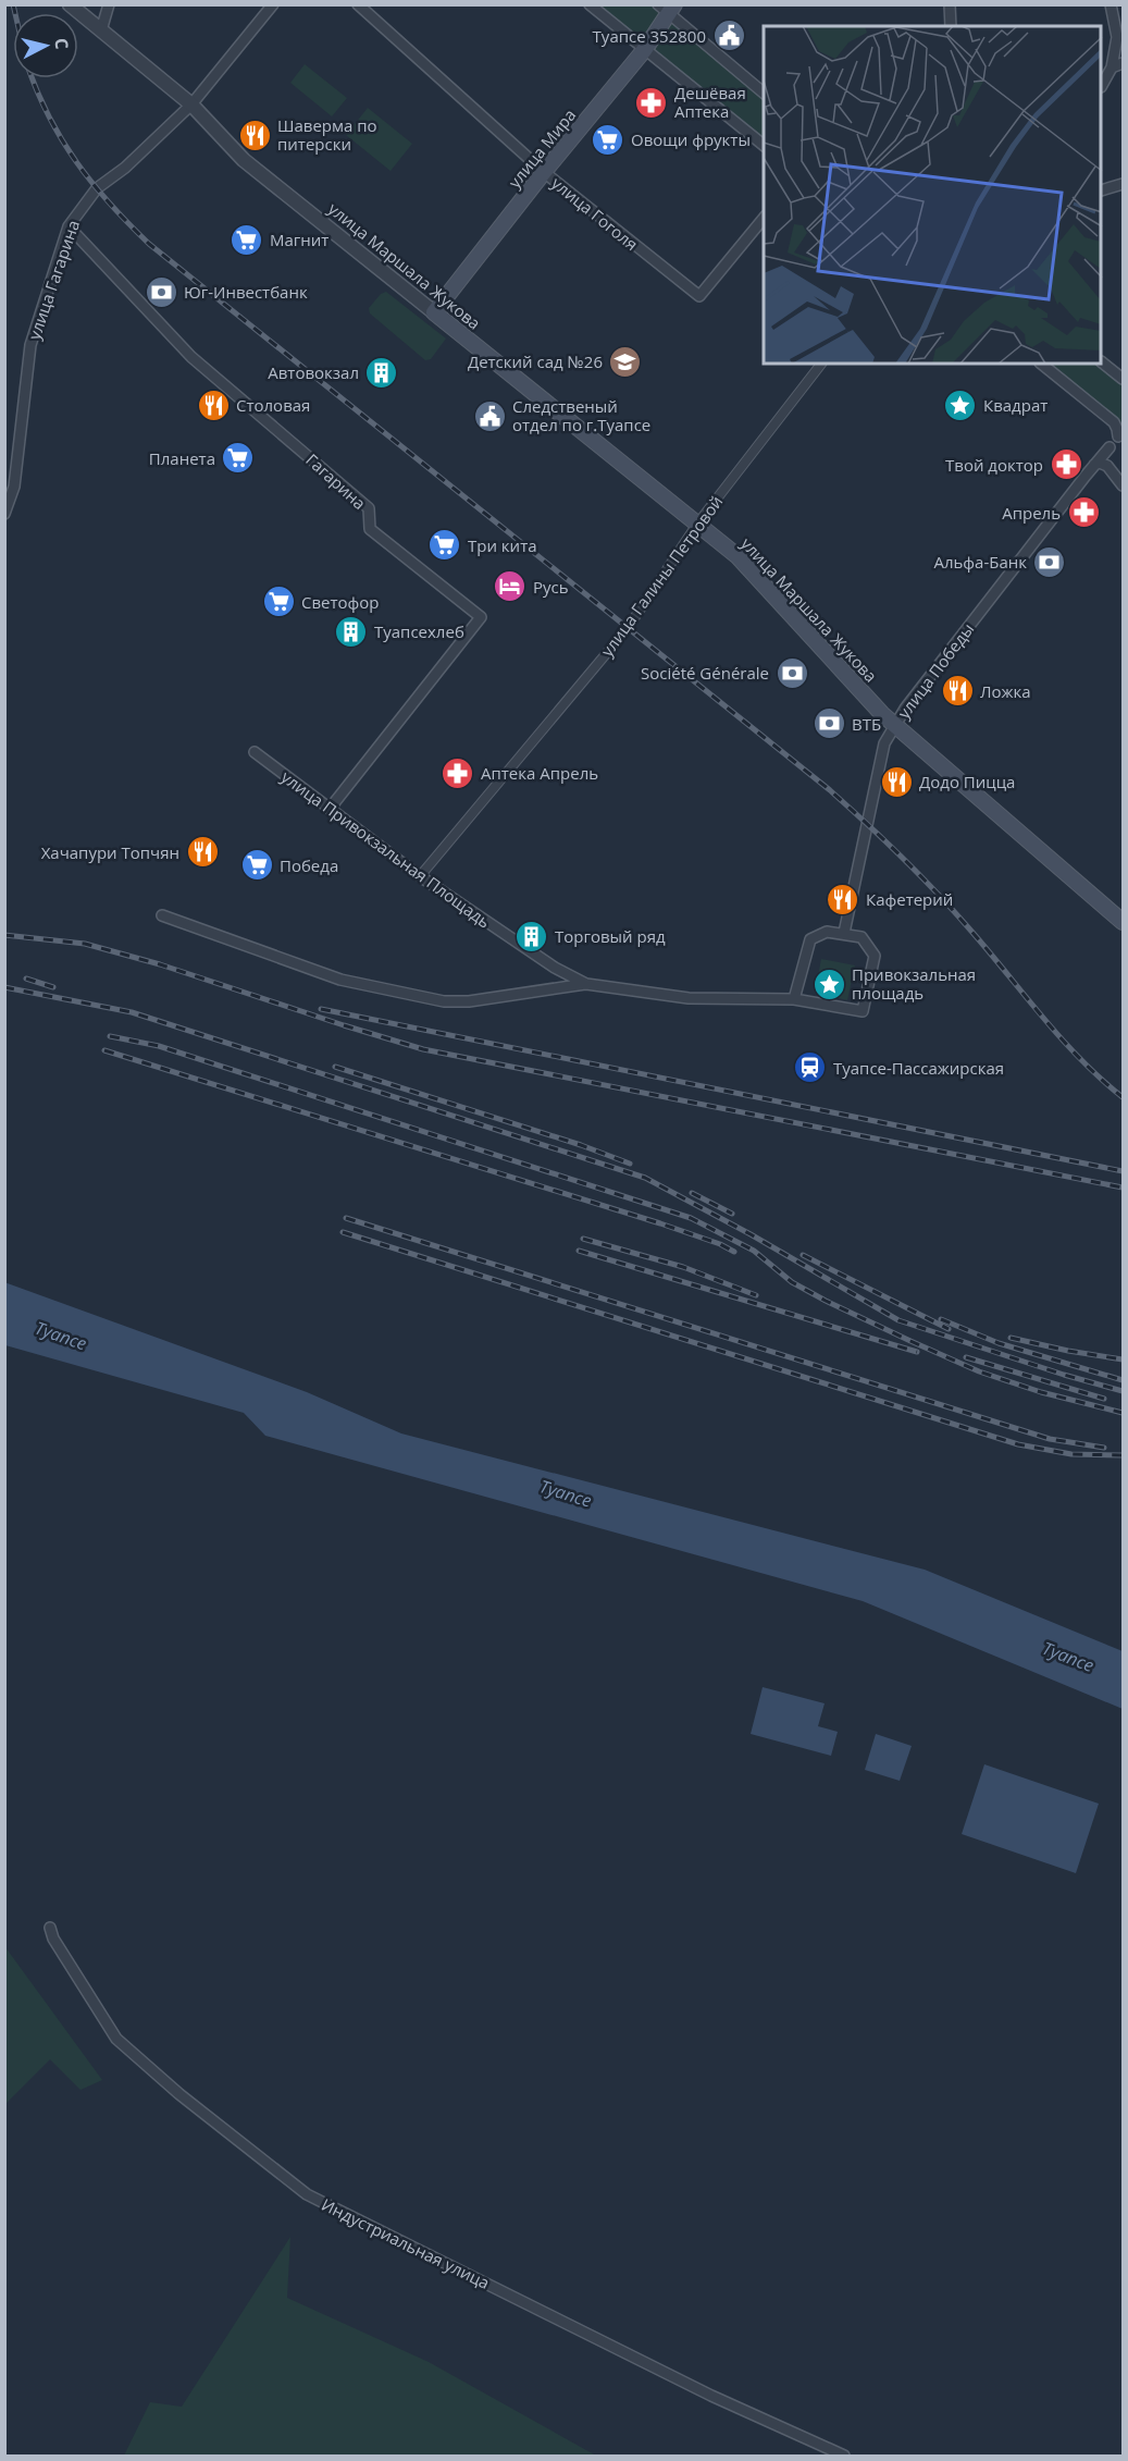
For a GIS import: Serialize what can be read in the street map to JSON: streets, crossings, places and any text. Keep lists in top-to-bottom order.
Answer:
{
  "streets": {
    "main road": ["улица Мира", "улица Маршала Жукова"],
    "street": [
      "улица Гоголя",
      "улица Гагарина",
      "Гагарина",
      "улица Галины Петровой",
      "улица Победы",
      "улица Привокзальная Площадь",
      "Индустриальная улица"
    ]
  },
  "crossings": [
    ["улица Мира", "улица Гоголя"],
    ["улица Мира", "улица Маршала Жукова"],
    ["улица Маршала Жукова", "улица Гагарина"],
    ["улица Маршала Жукова", "улица Галины Петровой"],
    ["улица Маршала Жукова", "улица Победы"],
    ["улица Гагарина", "Гагарина"],
    ["Гагарина", "улица Привокзальная Площадь"],
    ["улица Галины Петровой", "улица Привокзальная Площадь"]
  ],
  "water": ["Туапсе"],
  "places": {
    "public building": ["Туапсе 352800", "Следственый отдел по г.Туапсе"],
    "pharmacy": [
      "Дешёвая Аптека",
      "Твой доктор",
      "Апрель",
      "Аптека Апрель"
    ],
    "restaurant": [
      "Шаверма по питерски",
      "Столовая",
      "Ложка",
      "Додо Пицца",
      "Хачапури Топчян",
      "Кафетерий"
    ],
    "supermarket": [
      "Овощи фрукты",
      "Магнит",
      "Планета",
      "Три кита",
      "Светофор",
      "Победа"
    ],
    "bank": [
      "Юг-Инвестбанк",
      "Альфа-Банк",
      "Société Générale",
      "ВТБ"
    ],
    "school or university": ["Детский сад №26"],
    "building": ["Автовокзал", "Туапсехлеб", "Торговый ряд"],
    "place": ["Квадрат", "Привокзальная площадь"],
    "hotel": ["Русь"],
    "station": ["Туапсе-Пассажирская"]
  },
  "north": "right"
}
